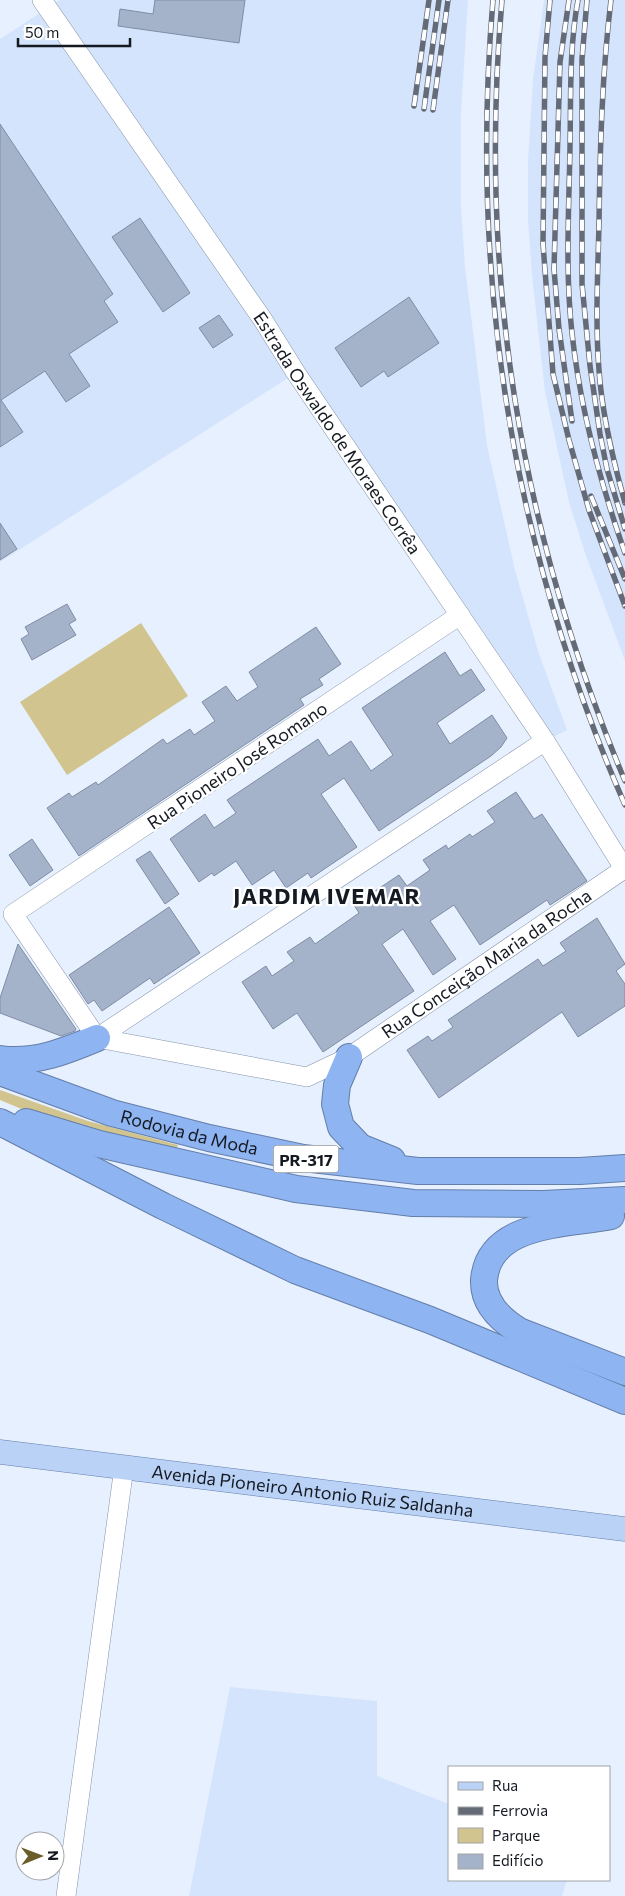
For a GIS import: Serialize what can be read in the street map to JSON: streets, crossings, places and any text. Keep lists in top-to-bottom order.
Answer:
{
  "streets": {
    "highway": ["Rodovia da Moda", "PR-317"],
    "main road": ["Avenida Pioneiro Antonio Ruiz Saldanha"],
    "street": ["Estrada Oswaldo de Moraes Corrêa", "Rua Pioneiro José Romano", "Rua Conceição Maria da Rocha"]
  },
  "crossings": [
    ["Estrada Oswaldo de Moraes Corrêa", "Rua Pioneiro José Romano"],
    ["Estrada Oswaldo de Moraes Corrêa", "Rua Conceição Maria da Rocha"],
    ["Rua Pioneiro José Romano", "Rua Conceição Maria da Rocha"]
  ],
  "districts": ["JARDIM IVEMAR"],
  "legend": [
    "Rua",
    "Ferrovia",
    "Parque",
    "Edifício"
  ],
  "scale_bar": "50 m",
  "north": "right"
}
